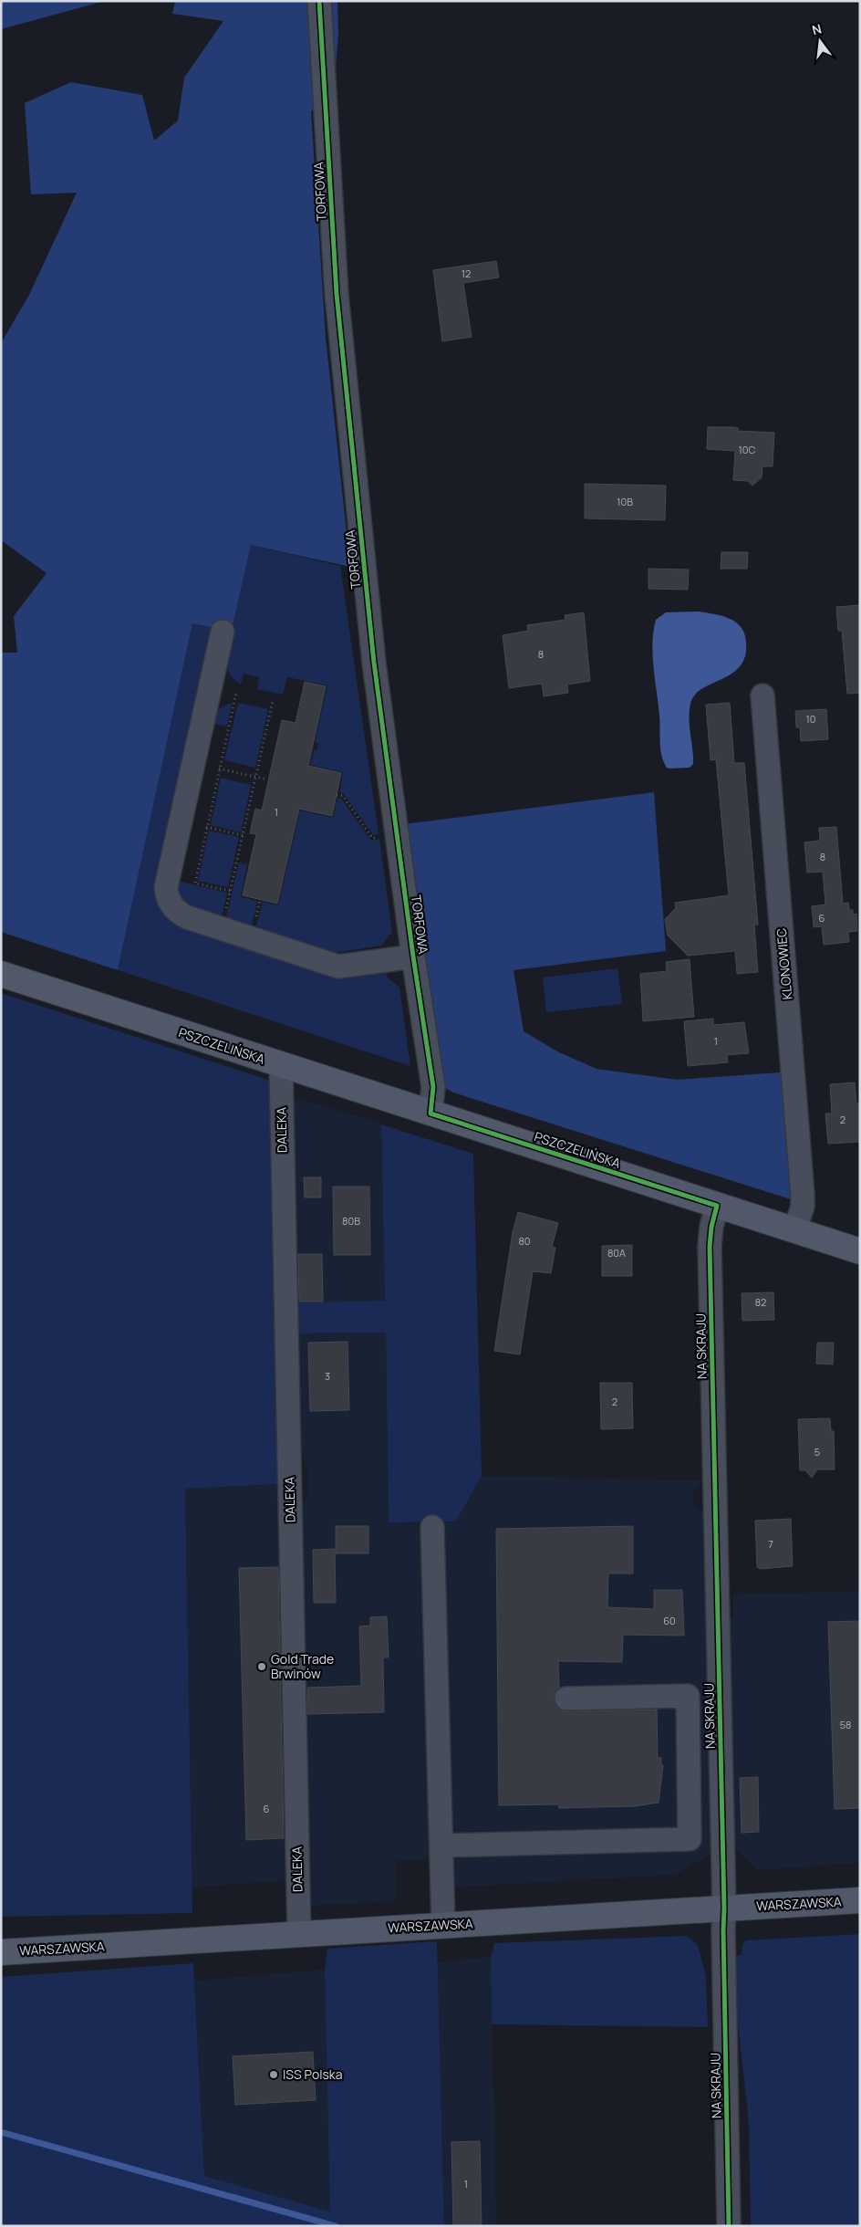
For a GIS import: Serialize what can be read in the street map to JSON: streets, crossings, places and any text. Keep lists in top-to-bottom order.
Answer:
{
  "streets": {
    "main road": ["PSZCZELIŃSKA", "WARSZAWSKA"],
    "street": [
      "TORFOWA",
      "KLONOWIEC",
      "DALEKA",
      "NA SKRAJU"
    ]
  },
  "crossings": [
    ["TORFOWA", "PSZCZELIŃSKA"],
    ["KLONOWIEC", "PSZCZELIŃSKA"],
    ["PSZCZELIŃSKA", "DALEKA"],
    ["PSZCZELIŃSKA", "NA SKRAJU"],
    ["DALEKA", "WARSZAWSKA"],
    ["NA SKRAJU", "WARSZAWSKA"]
  ],
  "places": ["Gold Trade Brwinów", "ISS Polska"],
  "house_numbers": [
    "12",
    "10C",
    "10B",
    "8",
    "10",
    "1",
    "8",
    "6",
    "1",
    "2",
    "80B",
    "80",
    "80A",
    "82",
    "3",
    "2",
    "5",
    "7",
    "60",
    "58",
    "6",
    "1"
  ],
  "north": "top"
}
